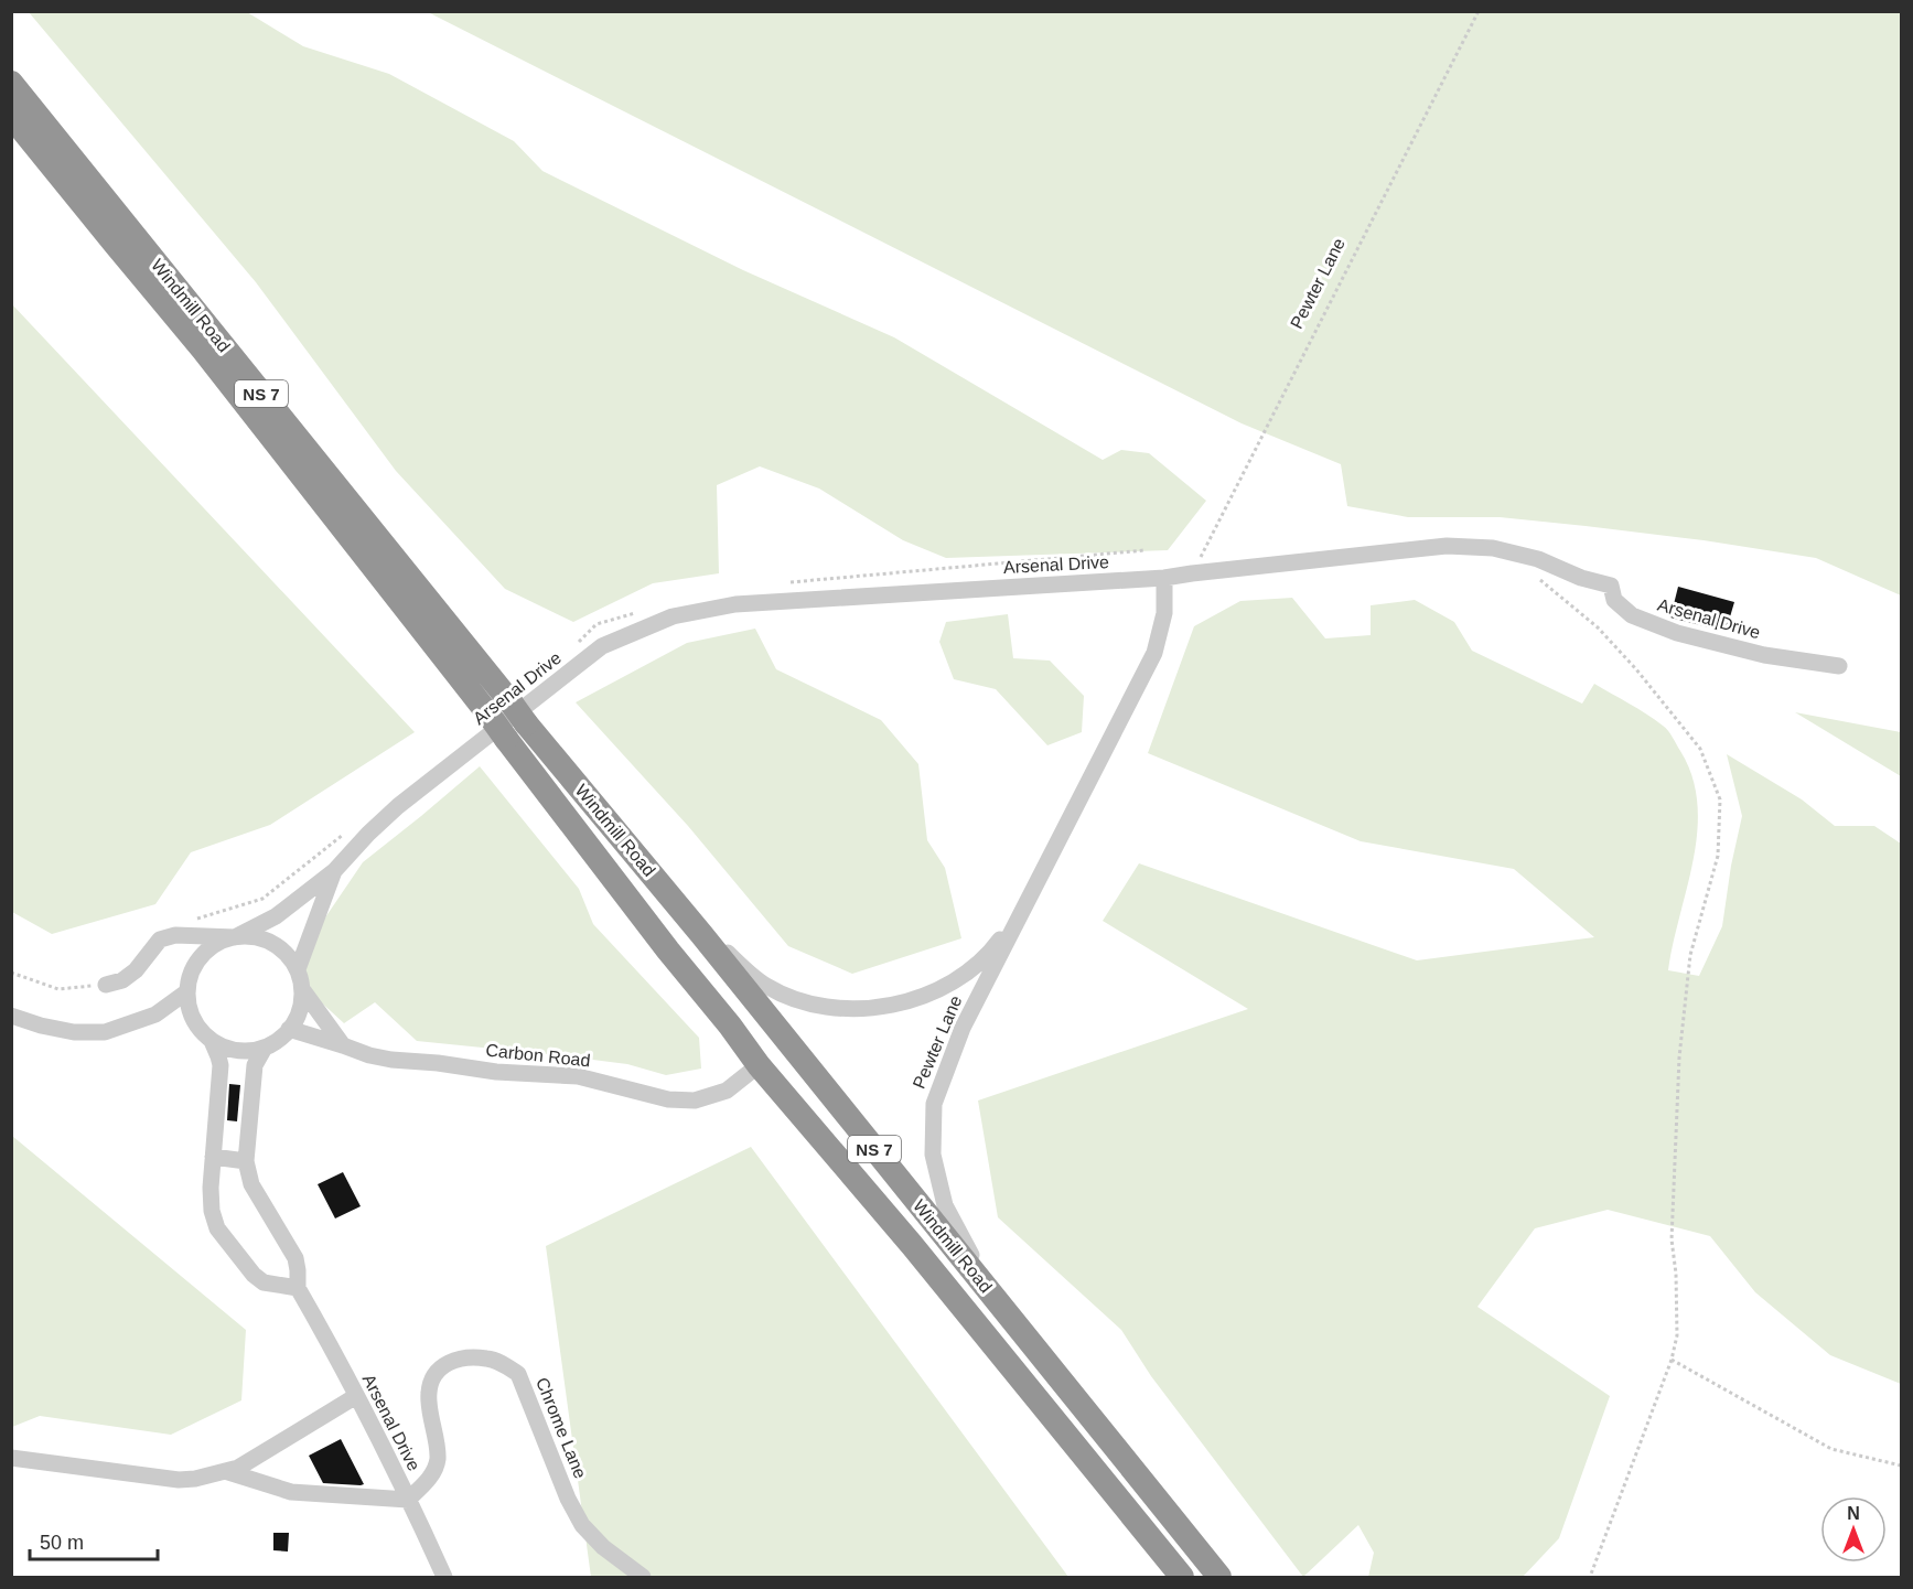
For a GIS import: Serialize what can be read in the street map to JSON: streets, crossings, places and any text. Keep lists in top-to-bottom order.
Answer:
{
  "streets": {
    "highway": ["Windmill Road", "NS 7"],
    "lane": [
      "Pewter Lane",
      "Arsenal Drive",
      "Carbon Road",
      "Chrome Lane"
    ]
  },
  "crossings": [
    ["Pewter Lane", "Windmill Road"],
    ["Pewter Lane", "Arsenal Drive"],
    ["Windmill Road", "Carbon Road"],
    ["Arsenal Drive", "Carbon Road"],
    ["Arsenal Drive", "Chrome Lane"]
  ],
  "scale_bar": "50 m",
  "north": "top"
}
